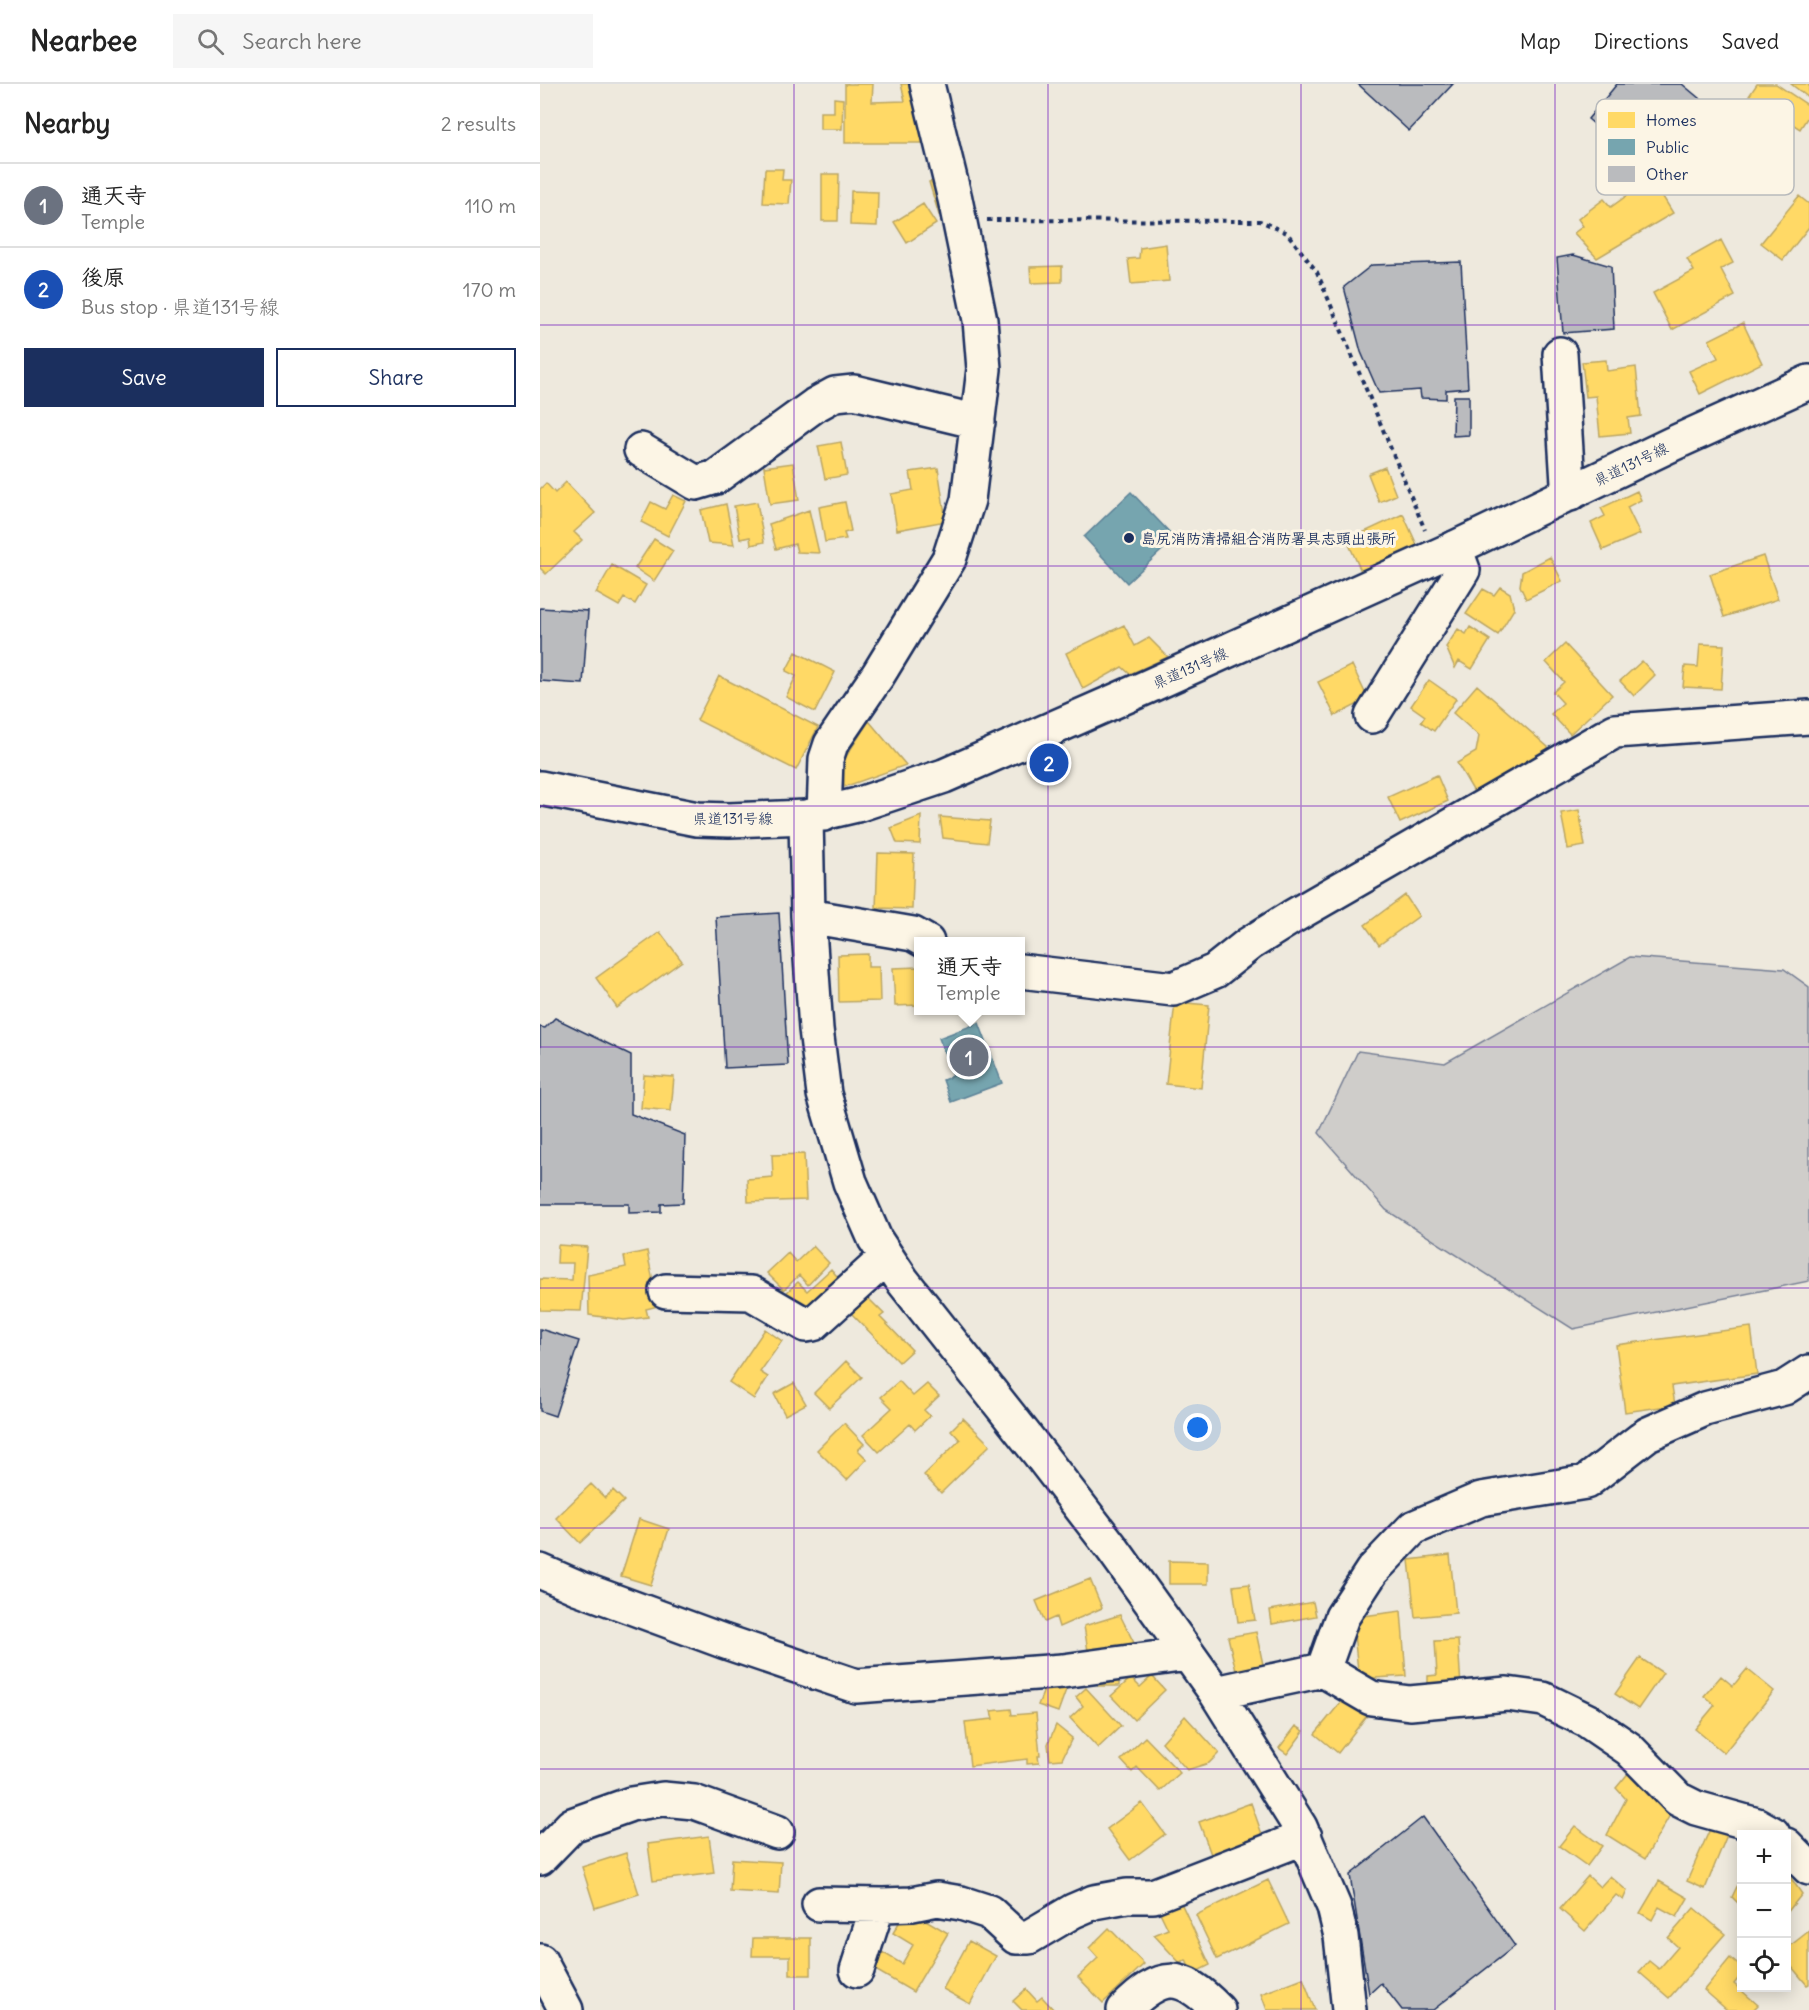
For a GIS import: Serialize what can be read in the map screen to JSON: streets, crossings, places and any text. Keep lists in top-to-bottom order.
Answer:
{
  "streets": {
    "street": ["県道131号線"]
  },
  "places": ["島尻消防清掃組合消防署具志頭出張所"],
  "legend": ["Homes", "Public", "Other"],
  "page": {
    "header": "Nearbee",
    "search": "Search here",
    "nav": ["Map", "Directions", "Saved"],
    "heading": ["Nearby", "2 results"],
    "list": [
      {
        "mark": "1",
        "name": "通天寺",
        "note": "Temple",
        "value": "110 m"
      },
      {
        "mark": "2",
        "name": "後原",
        "note": "Bus stop · 県道131号線",
        "value": "170 m"
      }
    ],
    "buttons": ["Save", "Share"],
    "pins": ["2", "1"],
    "popup": ["通天寺", "Temple"],
    "map_buttons": ["+", "−"]
  }
}
